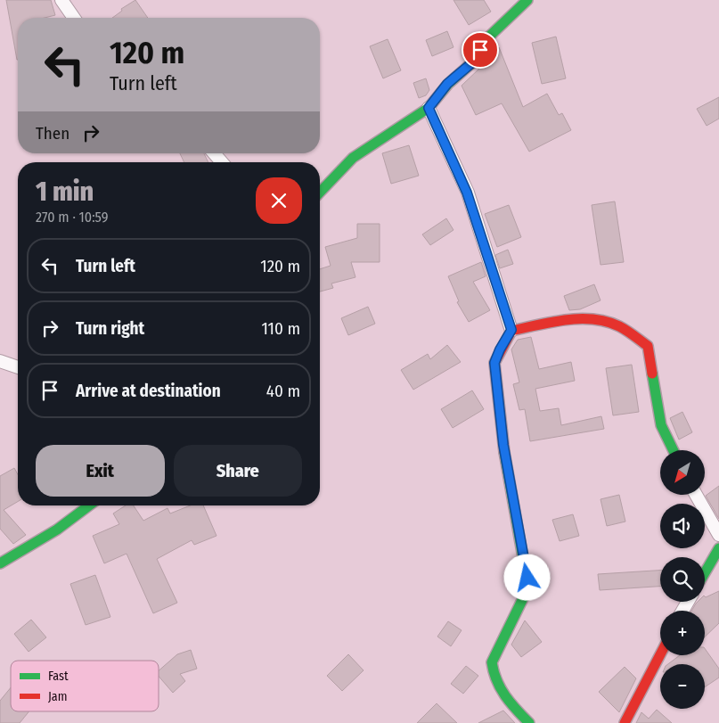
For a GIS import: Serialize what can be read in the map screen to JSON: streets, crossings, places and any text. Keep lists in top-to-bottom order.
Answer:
{
  "legend": ["Fast", "Jam"],
  "north": "bottom left",
  "page": {
    "turn": ["120 m", "Turn left"],
    "then": "Then",
    "heading": ["1 min", "270 m · 10:59"],
    "list": [
      {
        "name": "Turn left",
        "value": "120 m"
      },
      {
        "name": "Turn right",
        "value": "110 m"
      },
      {
        "name": "Arrive at destination",
        "value": "40 m"
      }
    ],
    "buttons": ["Exit", "Share"],
    "map_buttons": ["+", "−"]
  }
}
